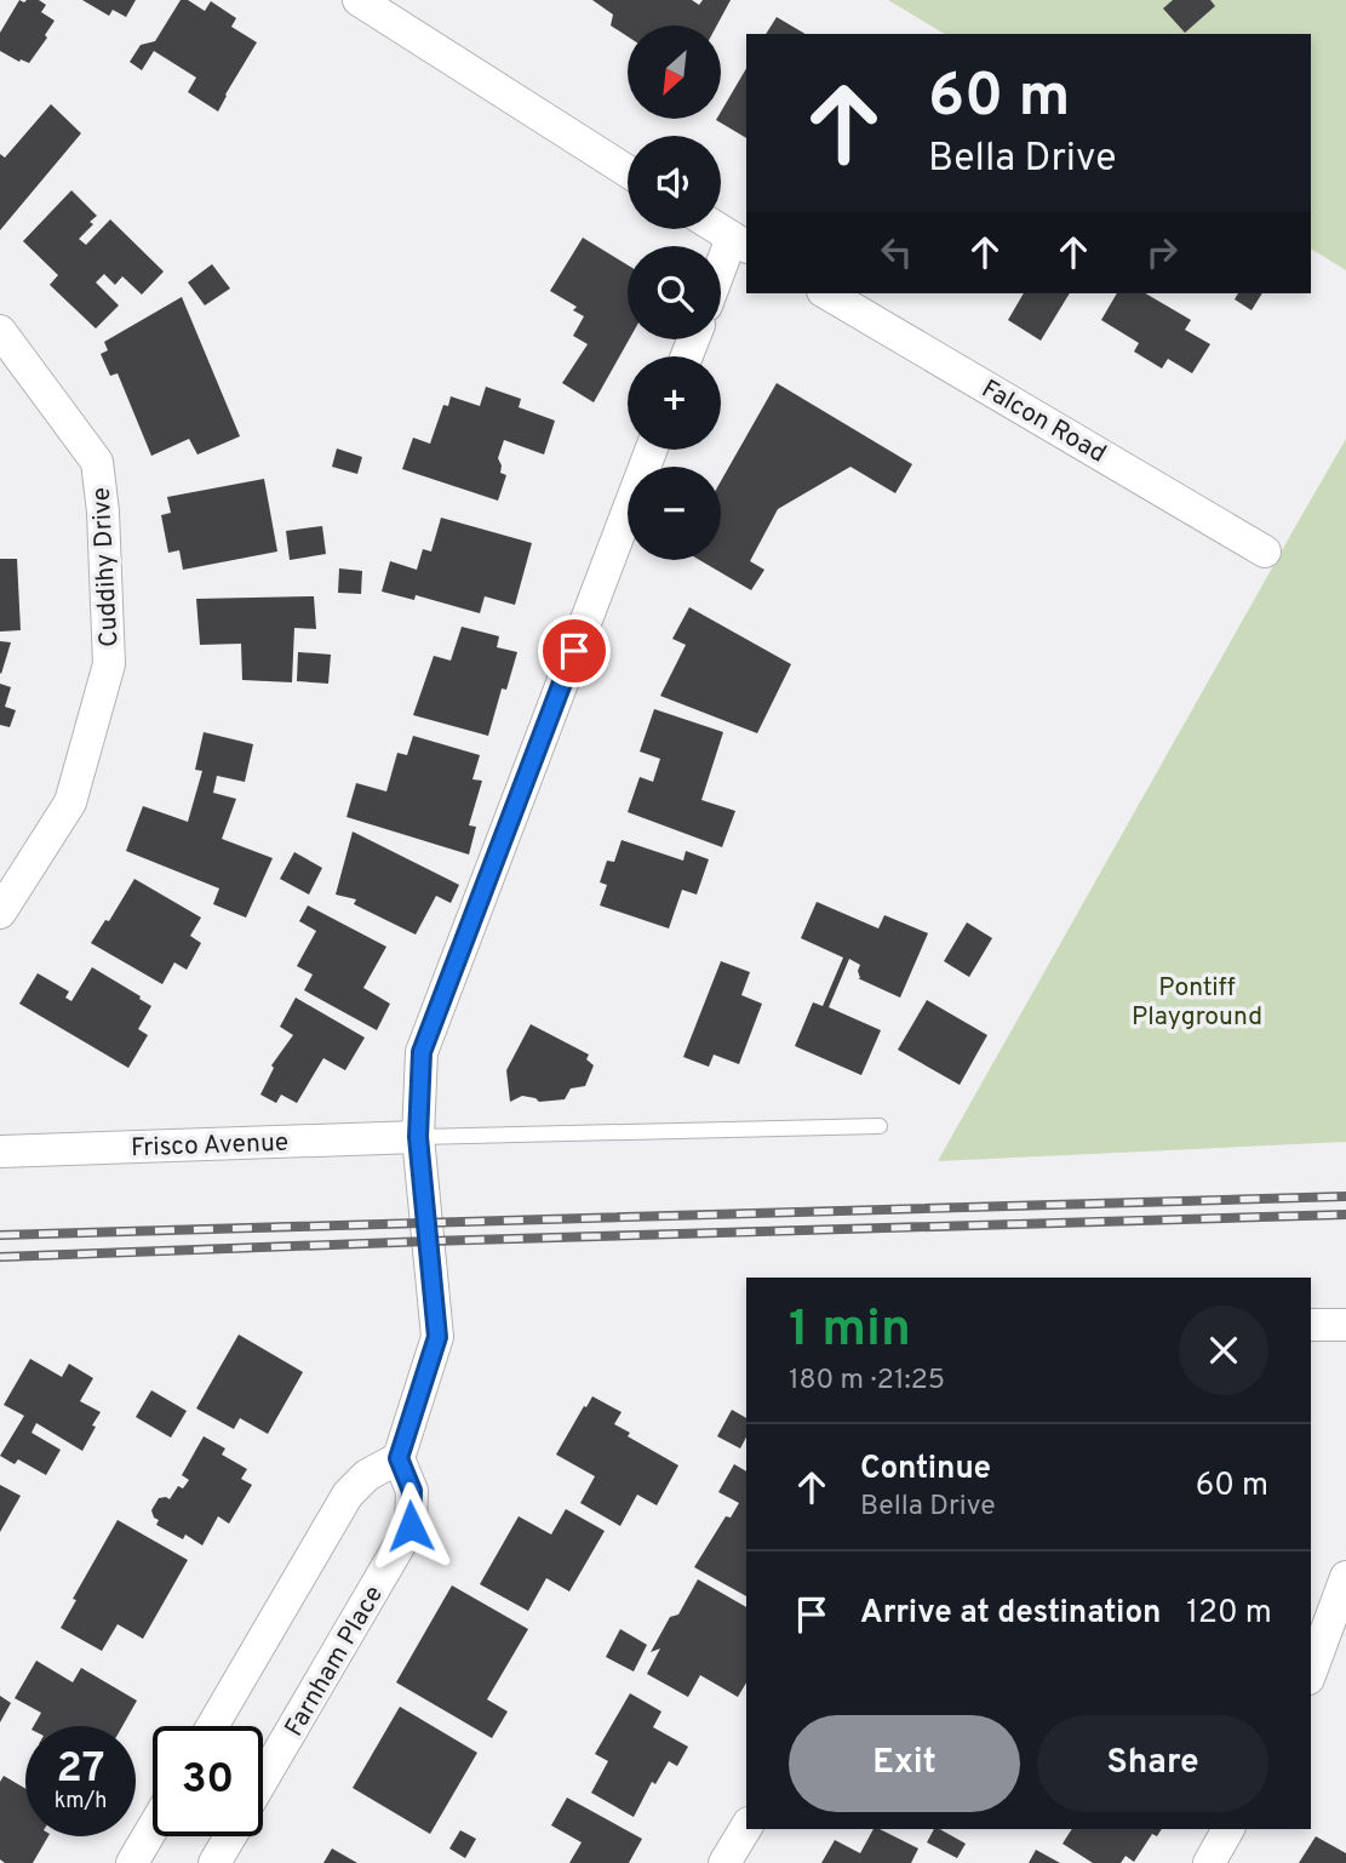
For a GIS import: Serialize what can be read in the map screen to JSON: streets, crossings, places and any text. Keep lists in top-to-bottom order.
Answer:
{
  "streets": {
    "street": [
      "Falcon Road",
      "Cuddihy Drive",
      "Frisco Avenue",
      "Farnham Place"
    ]
  },
  "parks": ["Pontiff Playground"],
  "north": "bottom left",
  "page": {
    "map_buttons": ["+", "−"],
    "turn": ["60 m", "Bella Drive"],
    "heading": ["1 min", "180 m · 21:25"],
    "list": [
      {
        "name": "Continue",
        "note": "Bella Drive",
        "value": "60 m"
      },
      {
        "name": "Arrive at destination",
        "value": "120 m"
      }
    ],
    "buttons": ["Exit", "Share"],
    "speed": "27 km/h",
    "limit": "30"
  }
}
